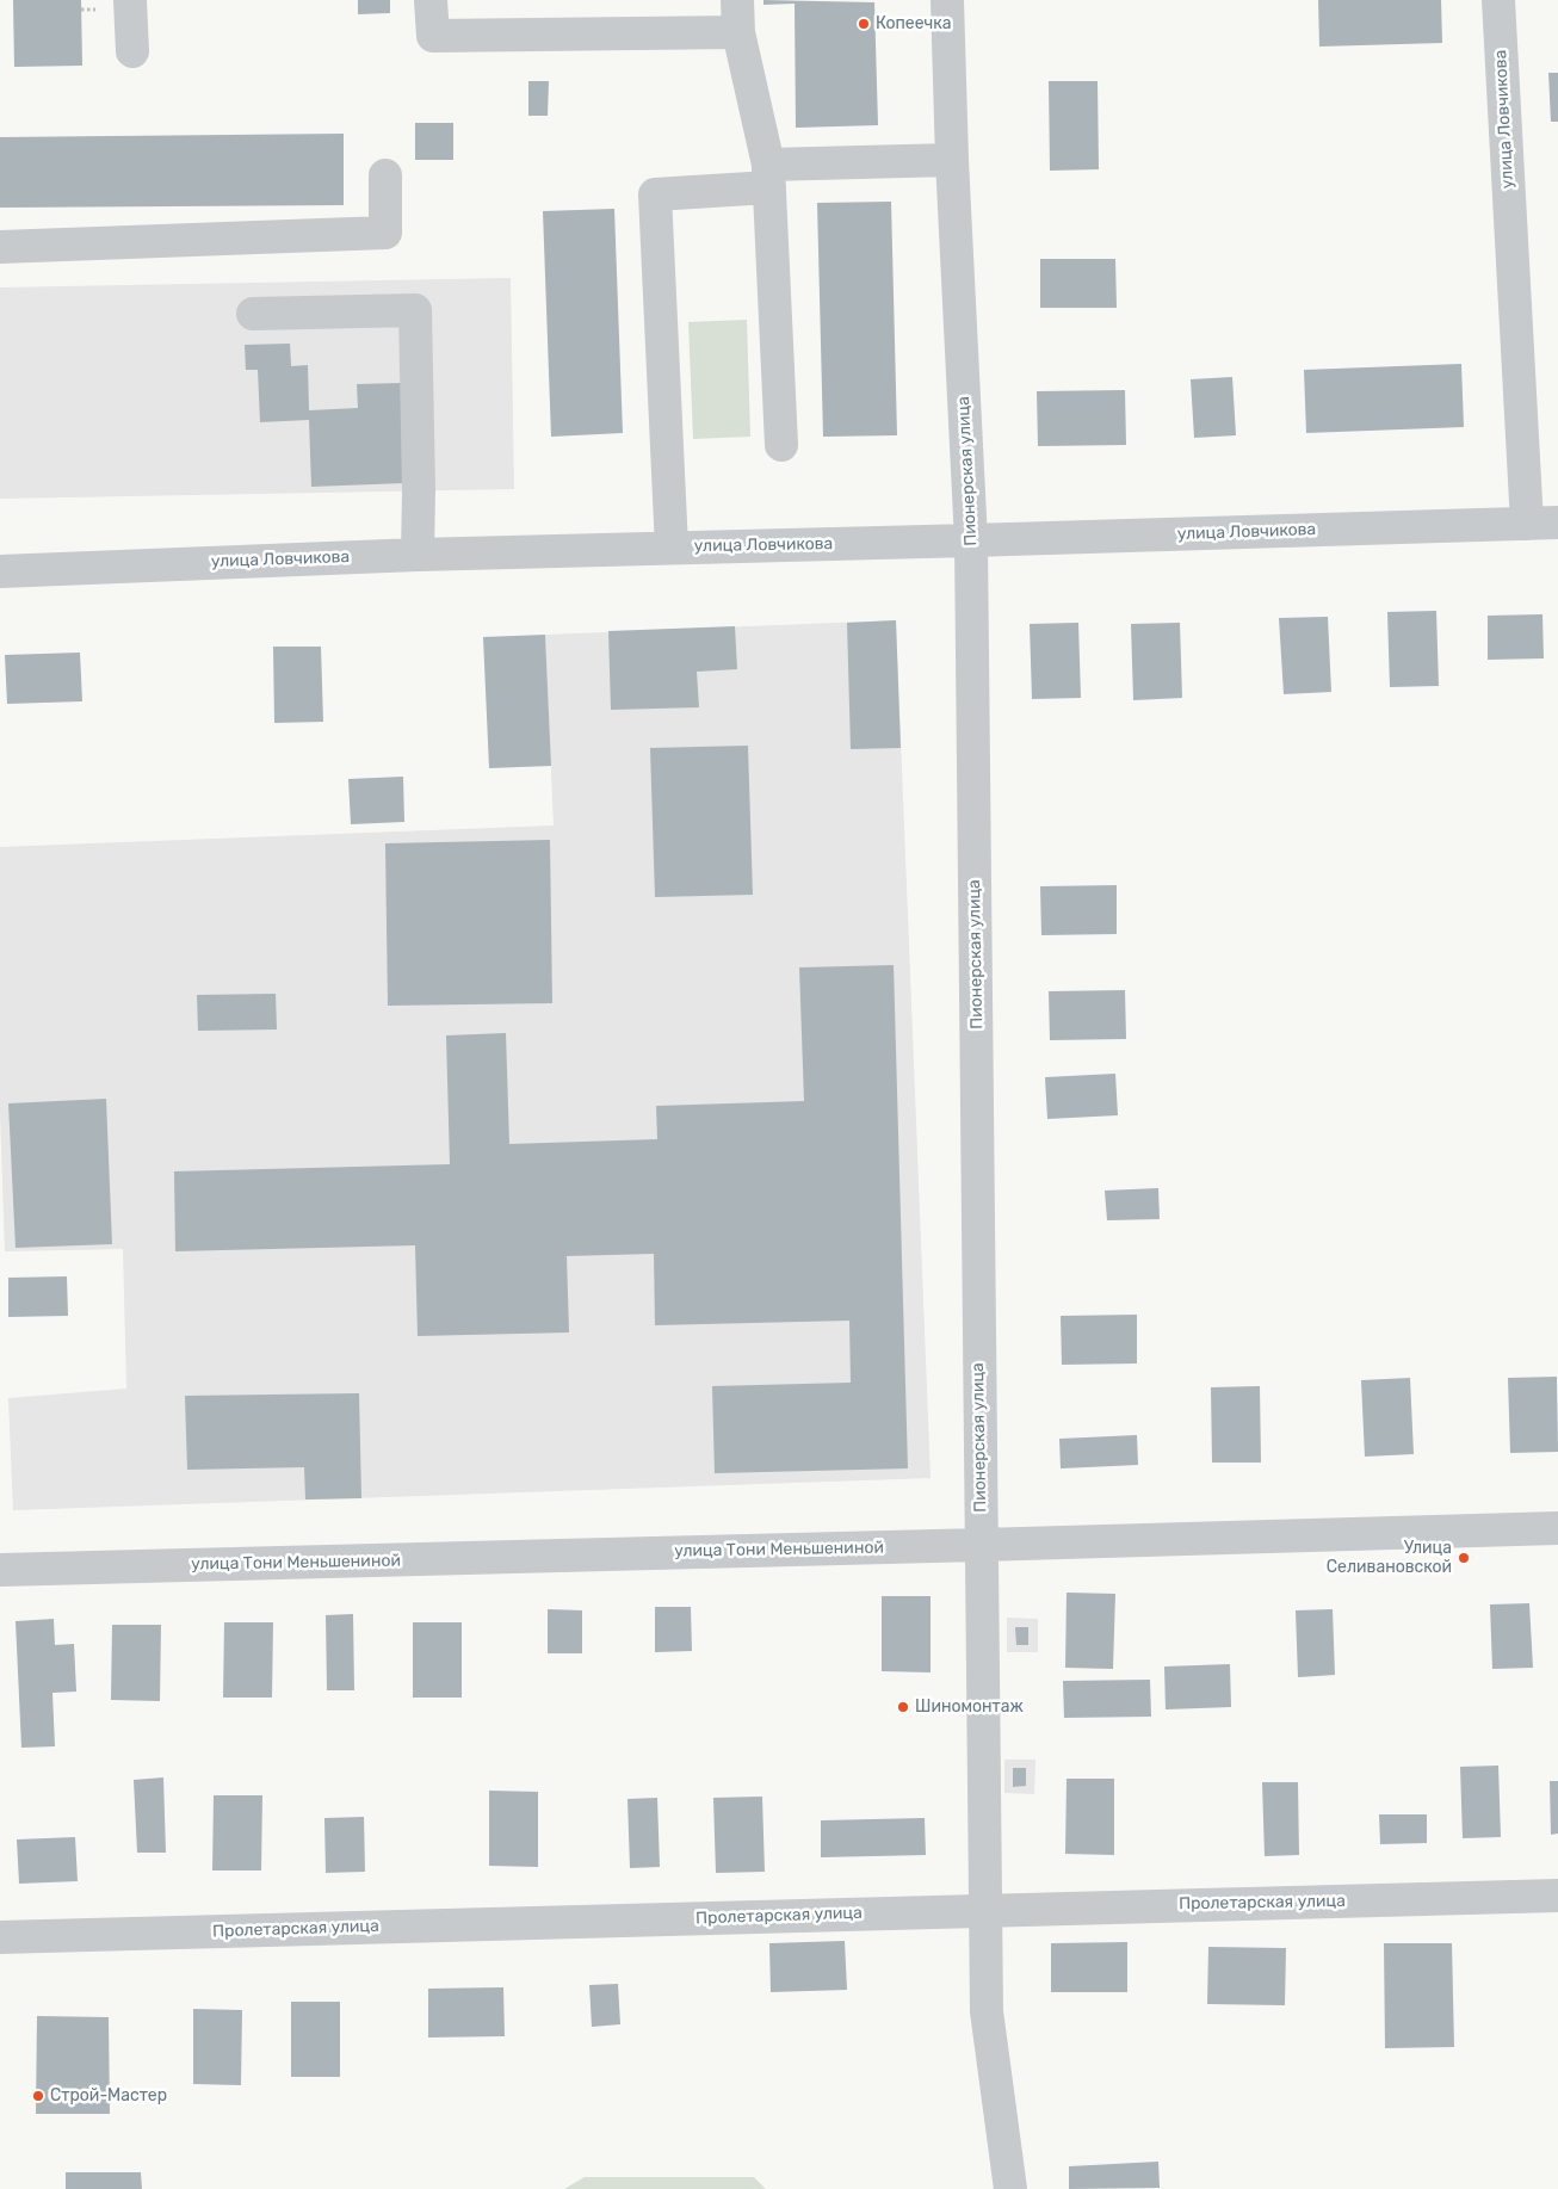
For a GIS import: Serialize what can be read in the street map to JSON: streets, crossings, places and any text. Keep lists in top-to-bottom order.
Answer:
{
  "streets": {
    "street": [
      "улица Ловчикова",
      "Пионерская улица",
      "улица Тони Меньшениной",
      "Пролетарская улица"
    ]
  },
  "crossings": [
    ["улица Ловчикова", "Пионерская улица"],
    ["Пионерская улица", "улица Тони Меньшениной"],
    ["Пионерская улица", "Пролетарская улица"]
  ],
  "places": [
    "Копеечка",
    "Улица Селивановской",
    "Шиномонтаж",
    "Строй-Мастер"
  ]
}
